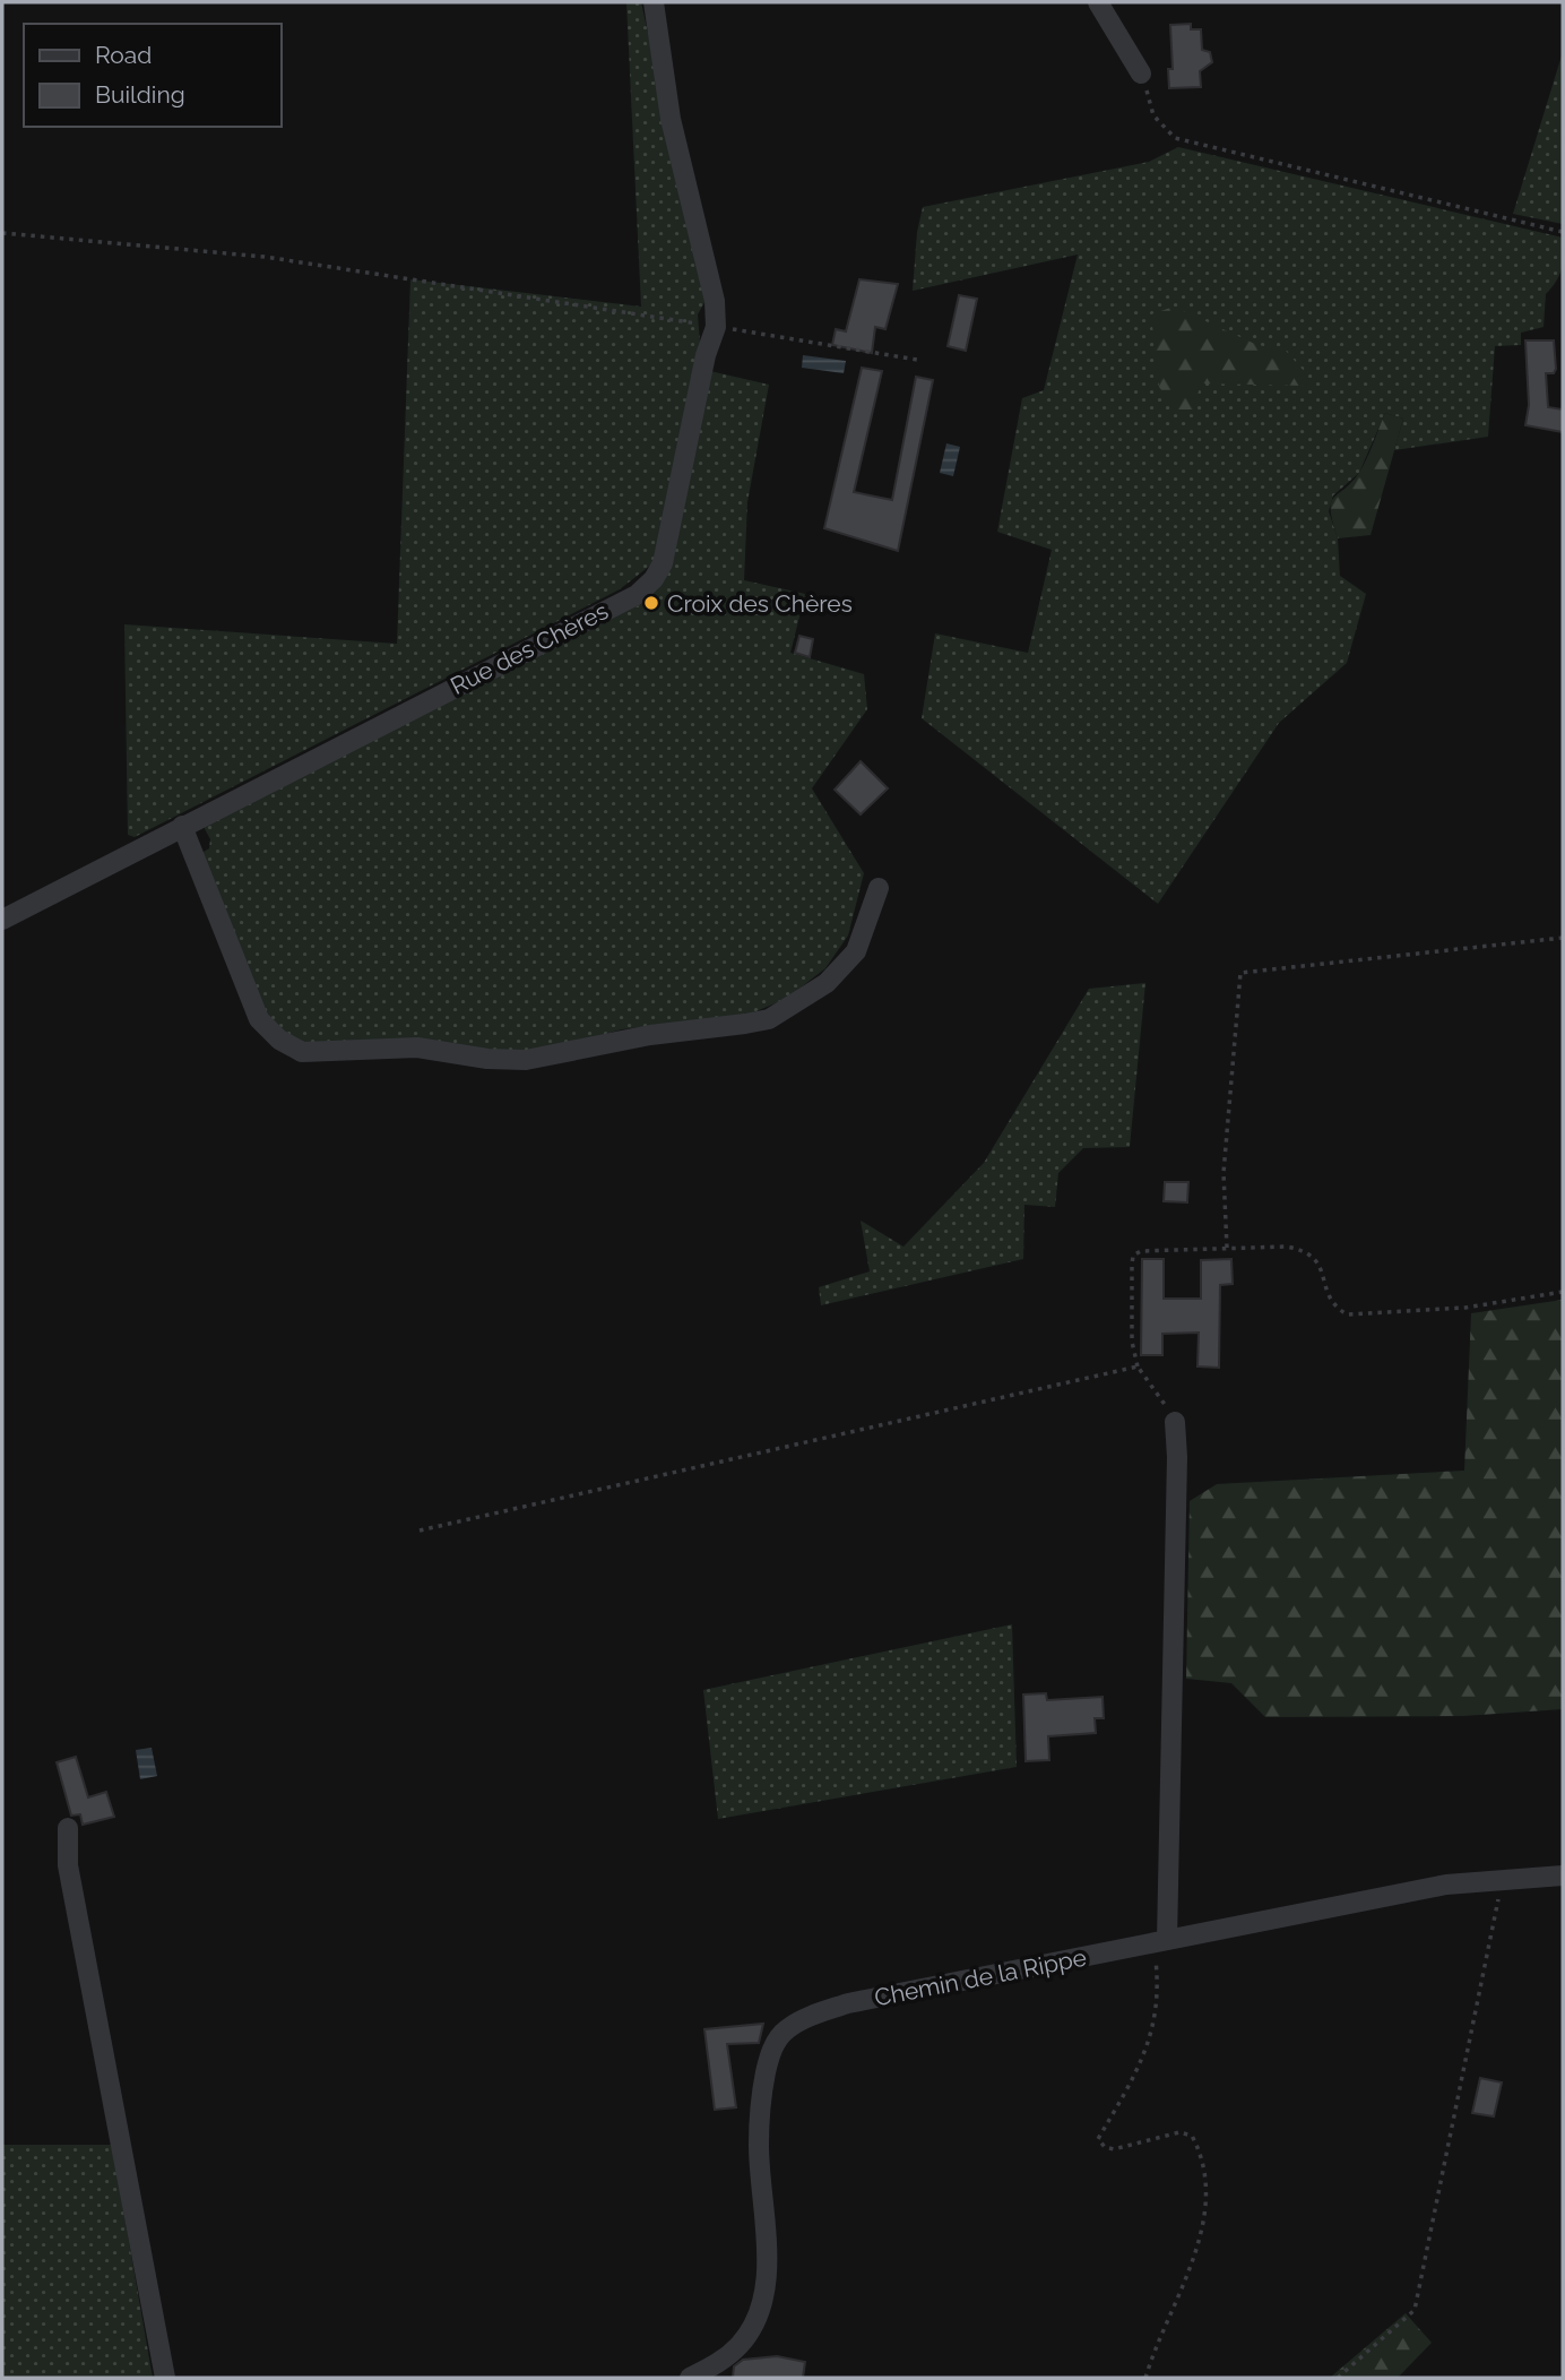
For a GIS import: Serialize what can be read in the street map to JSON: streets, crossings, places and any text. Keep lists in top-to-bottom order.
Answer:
{
  "streets": {
    "street": ["Rue des Chères", "Chemin de la Rippe"]
  },
  "places": ["Croix des Chères"],
  "legend": ["Road", "Building"]
}
